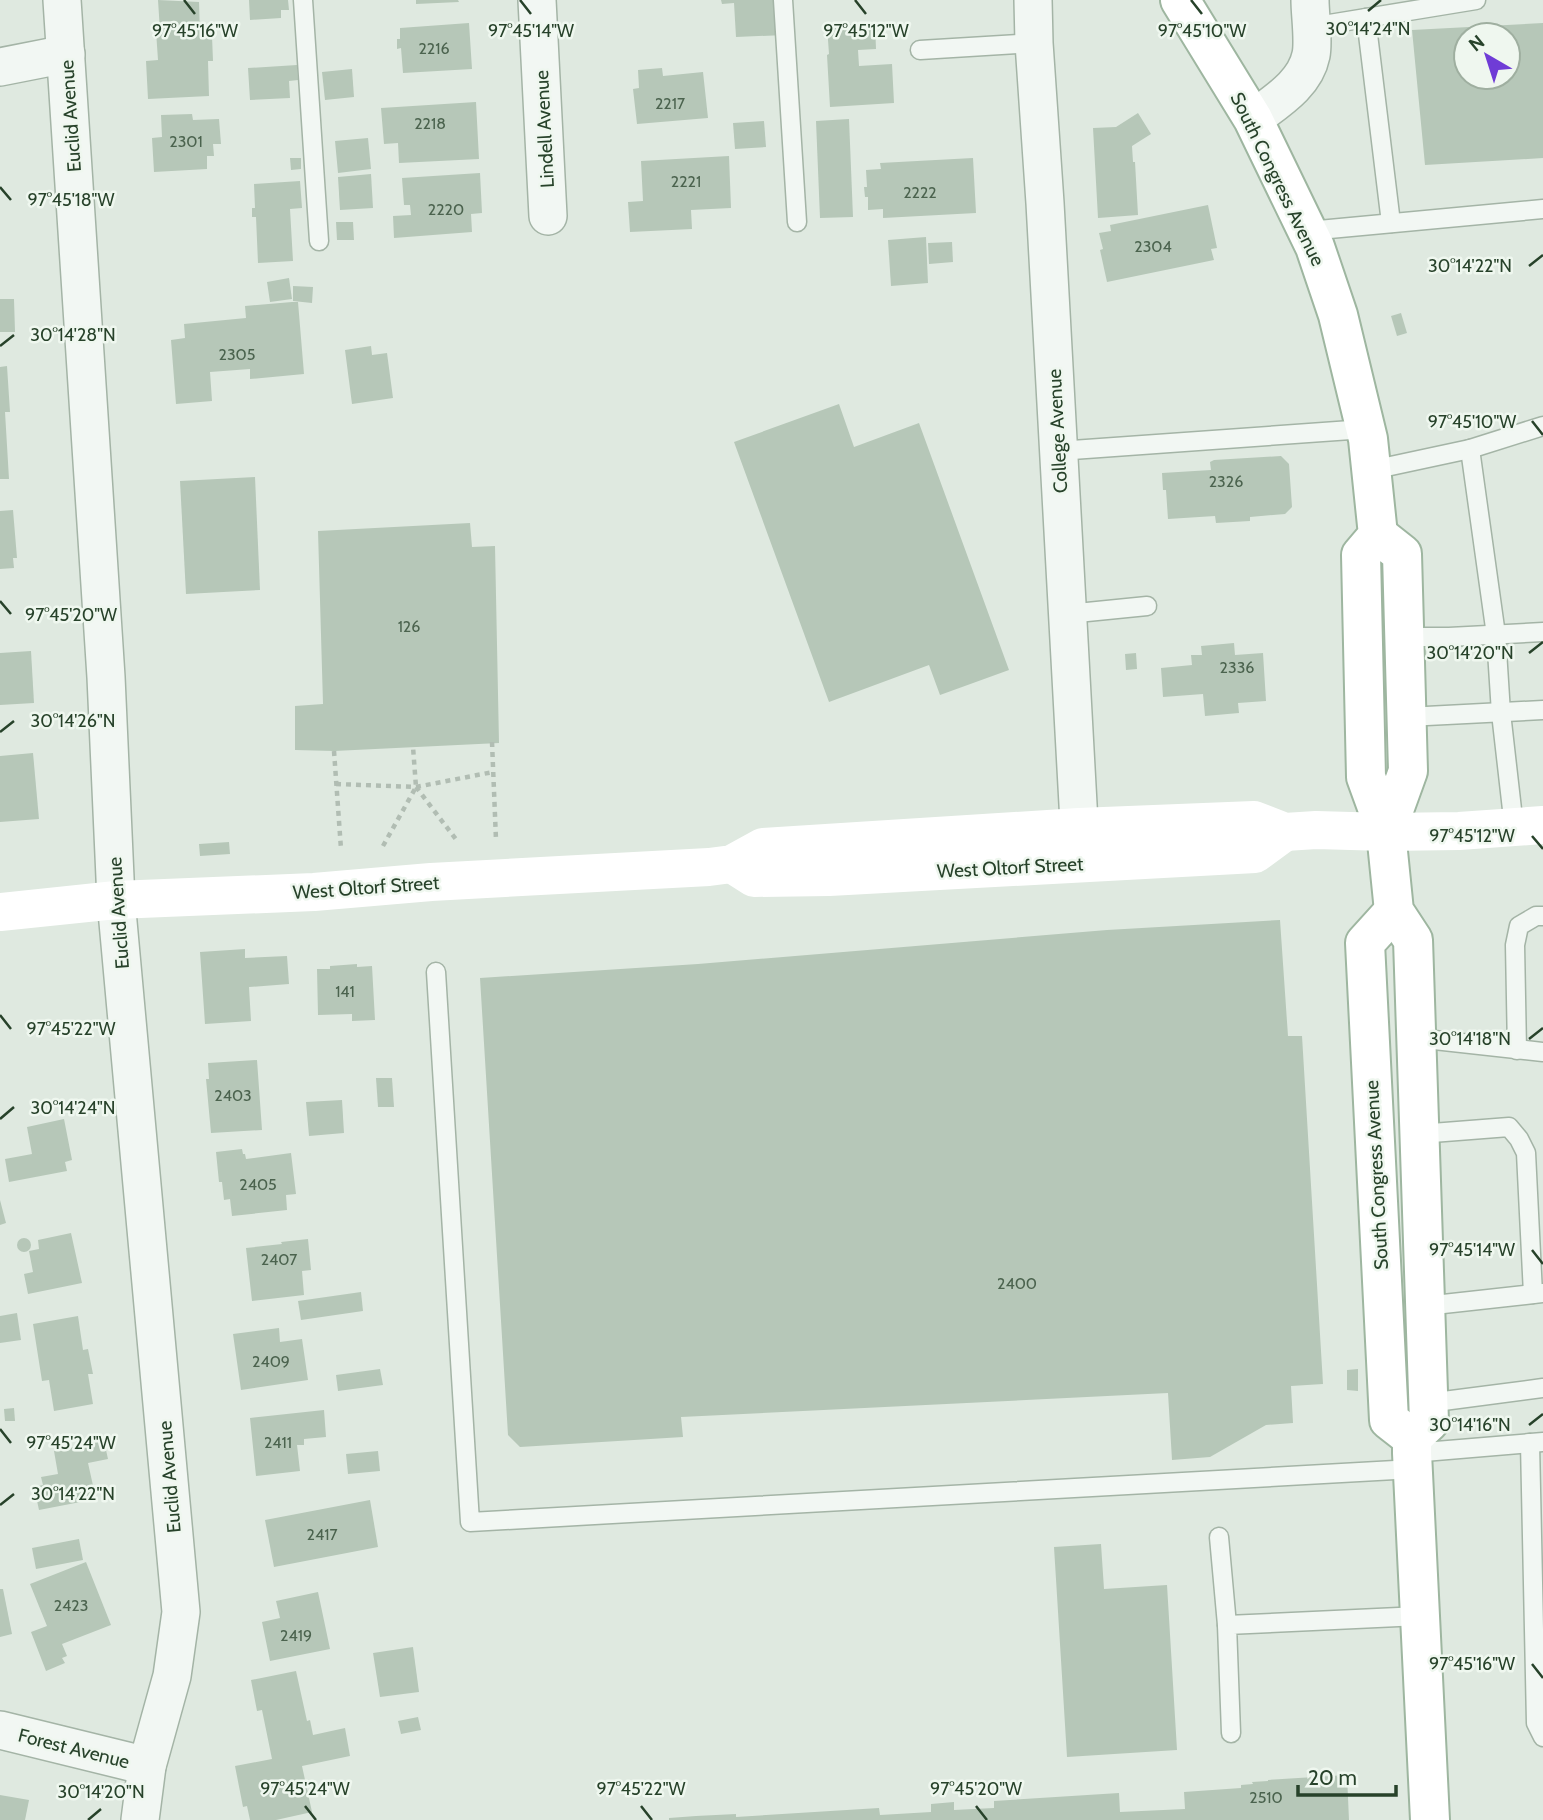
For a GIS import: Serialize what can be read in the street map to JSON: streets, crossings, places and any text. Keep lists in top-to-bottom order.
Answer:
{
  "streets": {
    "main road": ["South Congress Avenue", "West Oltorf Street"],
    "street": [
      "Euclid Avenue",
      "Lindell Avenue",
      "College Avenue",
      "Forest Avenue"
    ]
  },
  "crossings": [
    ["Euclid Avenue", "West Oltorf Street"],
    ["Euclid Avenue", "Forest Avenue"],
    ["College Avenue", "West Oltorf Street"]
  ],
  "house_numbers": [
    "2216",
    "2217",
    "2218",
    "2301",
    "2221",
    "2222",
    "2220",
    "2304",
    "2305",
    "2326",
    "126",
    "2336",
    "141",
    "2403",
    "2405",
    "2407",
    "2400",
    "2409",
    "2411",
    "2417",
    "2423",
    "2419",
    "2510"
  ],
  "scale_bar": "20 m",
  "north": "top left",
  "coordinates": [
    "30°14'24\"N",
    "97°45'16\"W",
    "97°45'14\"W",
    "97°45'12\"W",
    "97°45'10\"W",
    "97°45'18\"W",
    "30°14'22\"N",
    "30°14'28\"N",
    "97°45'20\"W",
    "30°14'20\"N",
    "30°14'26\"N",
    "97°45'22\"W",
    "30°14'18\"N",
    "30°14'16\"N",
    "97°45'24\"W"
  ]
}
